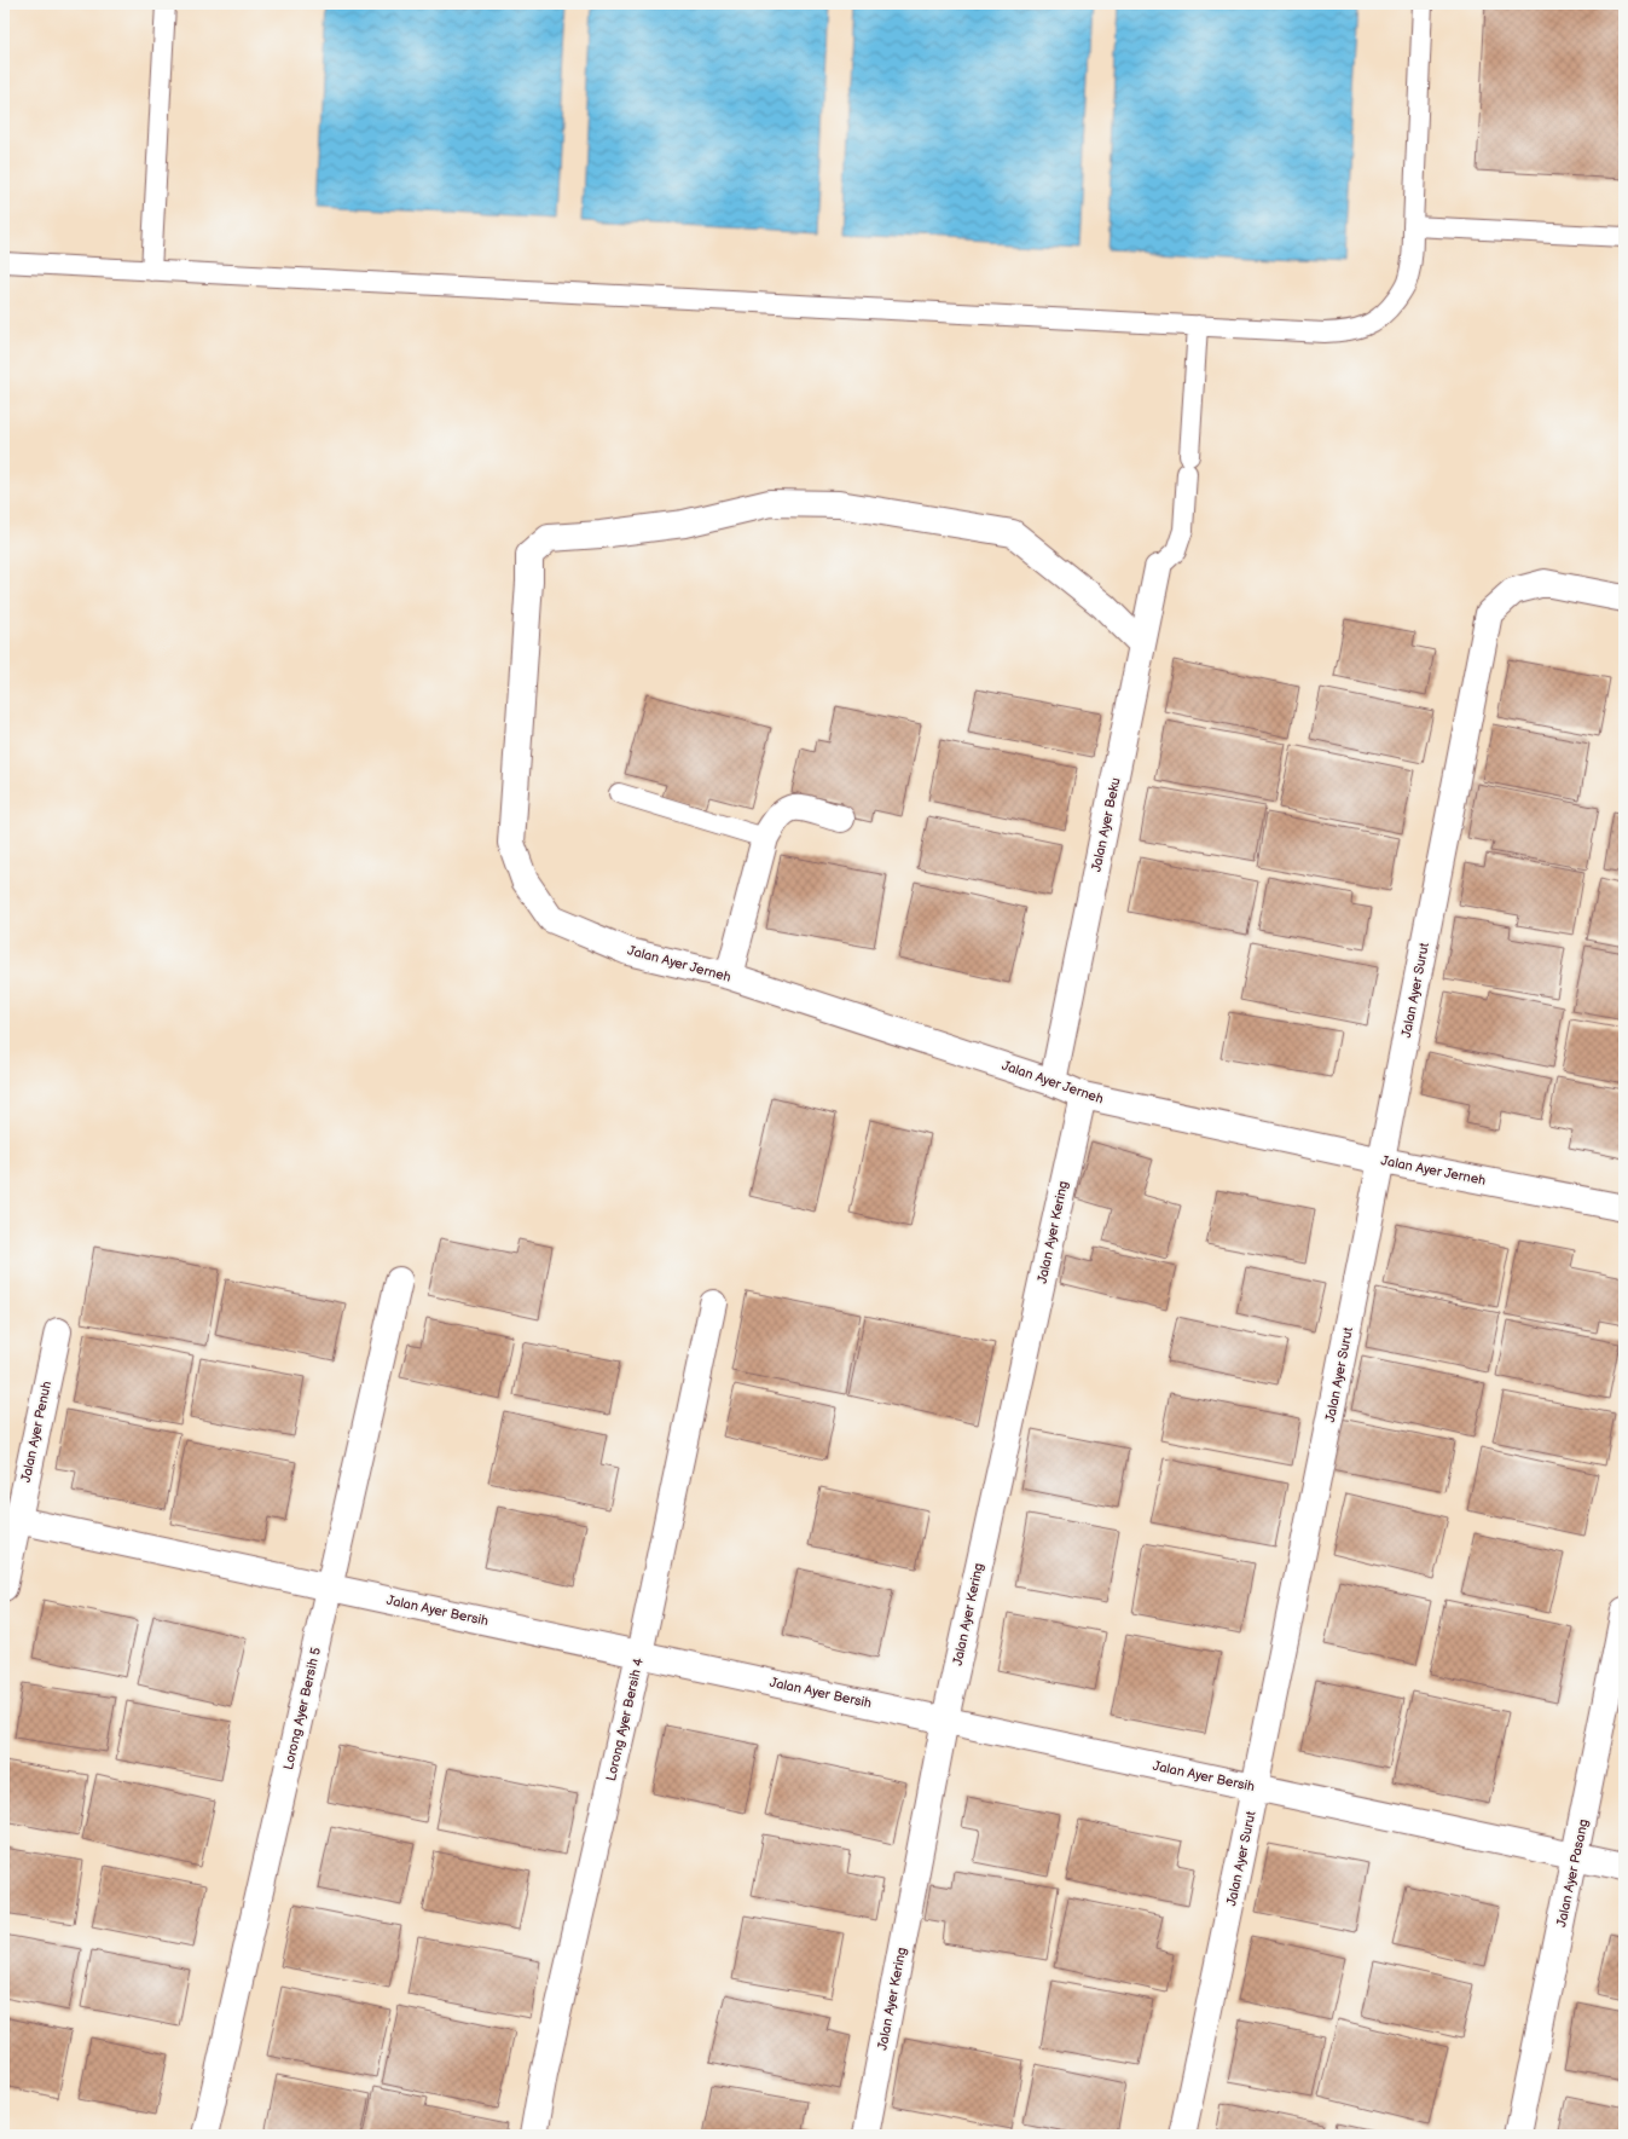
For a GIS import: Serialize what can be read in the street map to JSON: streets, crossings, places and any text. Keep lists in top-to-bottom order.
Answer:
{
  "streets": {
    "street": [
      "Jalan Ayer Beku",
      "Jalan Ayer Jerneh",
      "Jalan Ayer Surut",
      "Jalan Ayer Kering",
      "Jalan Ayer Penuh",
      "Jalan Ayer Bersih",
      "Lorong Ayer Bersih 5",
      "Lorong Ayer Bersih 4",
      "Jalan Ayer Pasang"
    ]
  },
  "crossings": [
    ["Jalan Ayer Beku", "Jalan Ayer Jerneh"],
    ["Jalan Ayer Jerneh", "Jalan Ayer Surut"],
    ["Jalan Ayer Jerneh", "Jalan Ayer Kering"],
    ["Jalan Ayer Surut", "Jalan Ayer Bersih"],
    ["Jalan Ayer Kering", "Jalan Ayer Bersih"],
    ["Jalan Ayer Penuh", "Jalan Ayer Bersih"],
    ["Jalan Ayer Bersih", "Lorong Ayer Bersih 5"],
    ["Jalan Ayer Bersih", "Lorong Ayer Bersih 4"],
    ["Jalan Ayer Bersih", "Jalan Ayer Pasang"]
  ]
}
